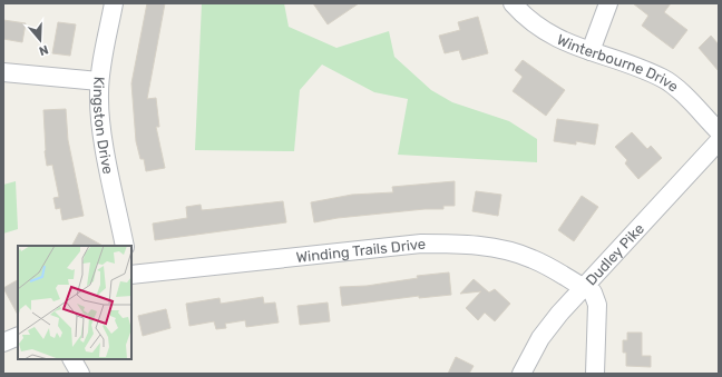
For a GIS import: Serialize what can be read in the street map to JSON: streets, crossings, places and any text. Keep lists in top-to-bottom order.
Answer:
{
  "streets": {
    "street": [
      "Winterbourne Drive",
      "Kingston Drive",
      "Winding Trails Drive",
      "Dudley Pike"
    ]
  },
  "crossings": [
    ["Winding Trails Drive", "Dudley Pike"]
  ],
  "north": "bottom"
}
